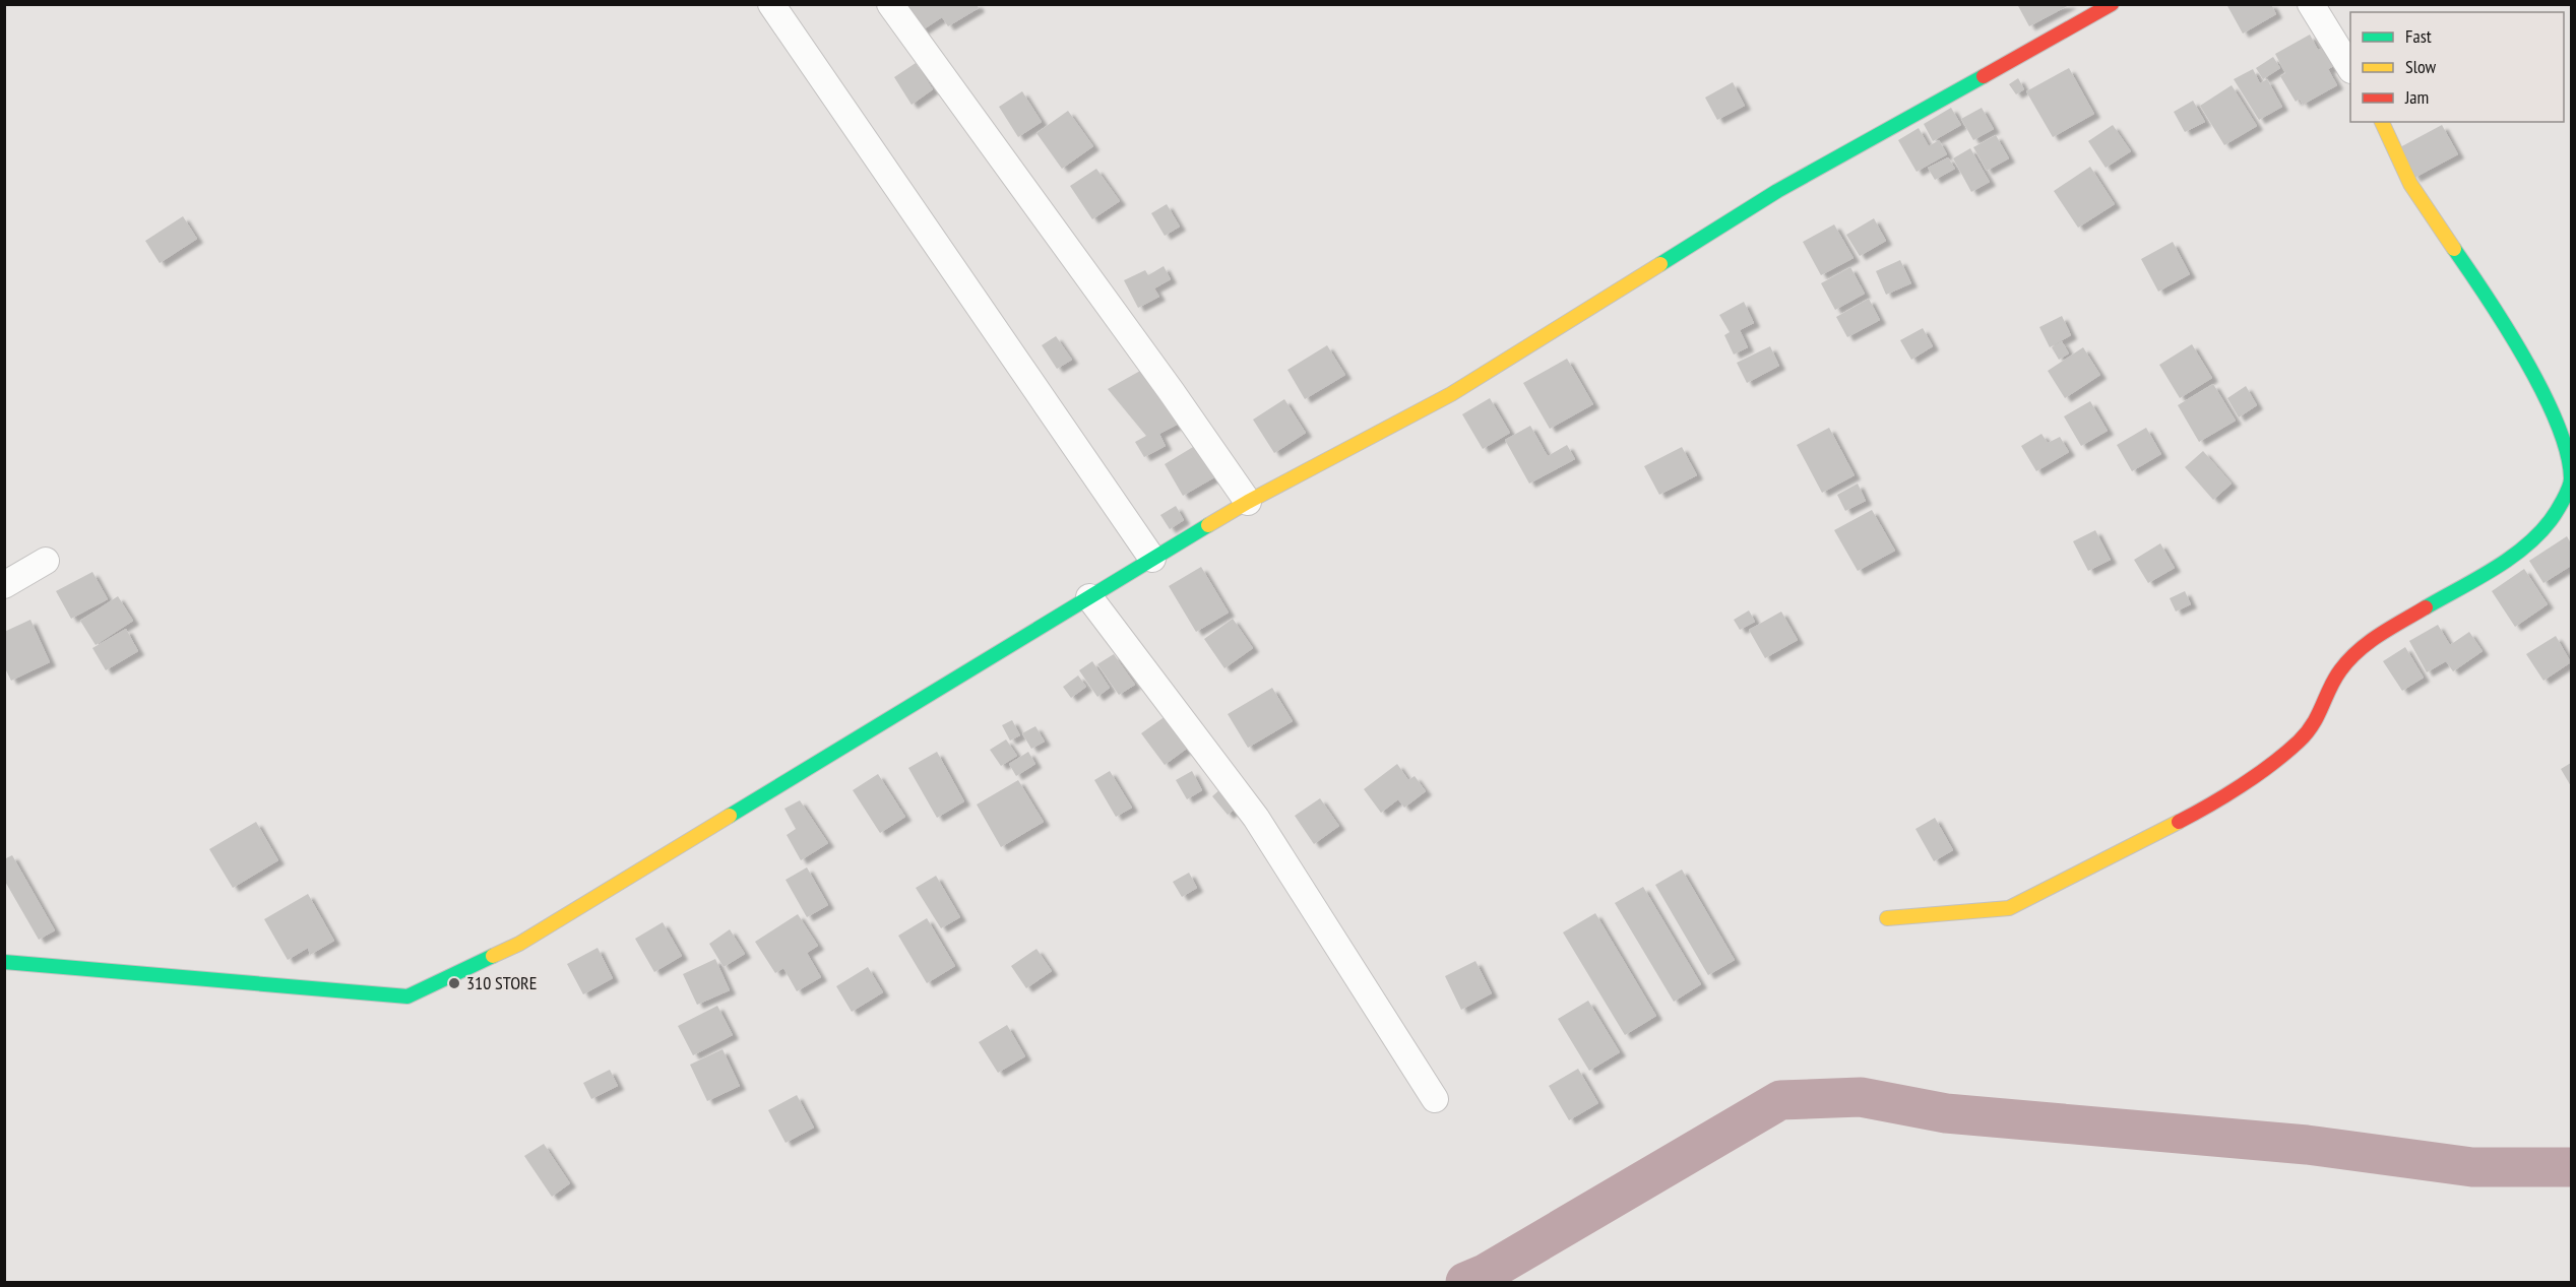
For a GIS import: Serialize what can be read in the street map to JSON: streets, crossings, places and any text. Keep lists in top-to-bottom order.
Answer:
{
  "places": ["310 STORE"],
  "legend": ["Fast", "Slow", "Jam"]
}
